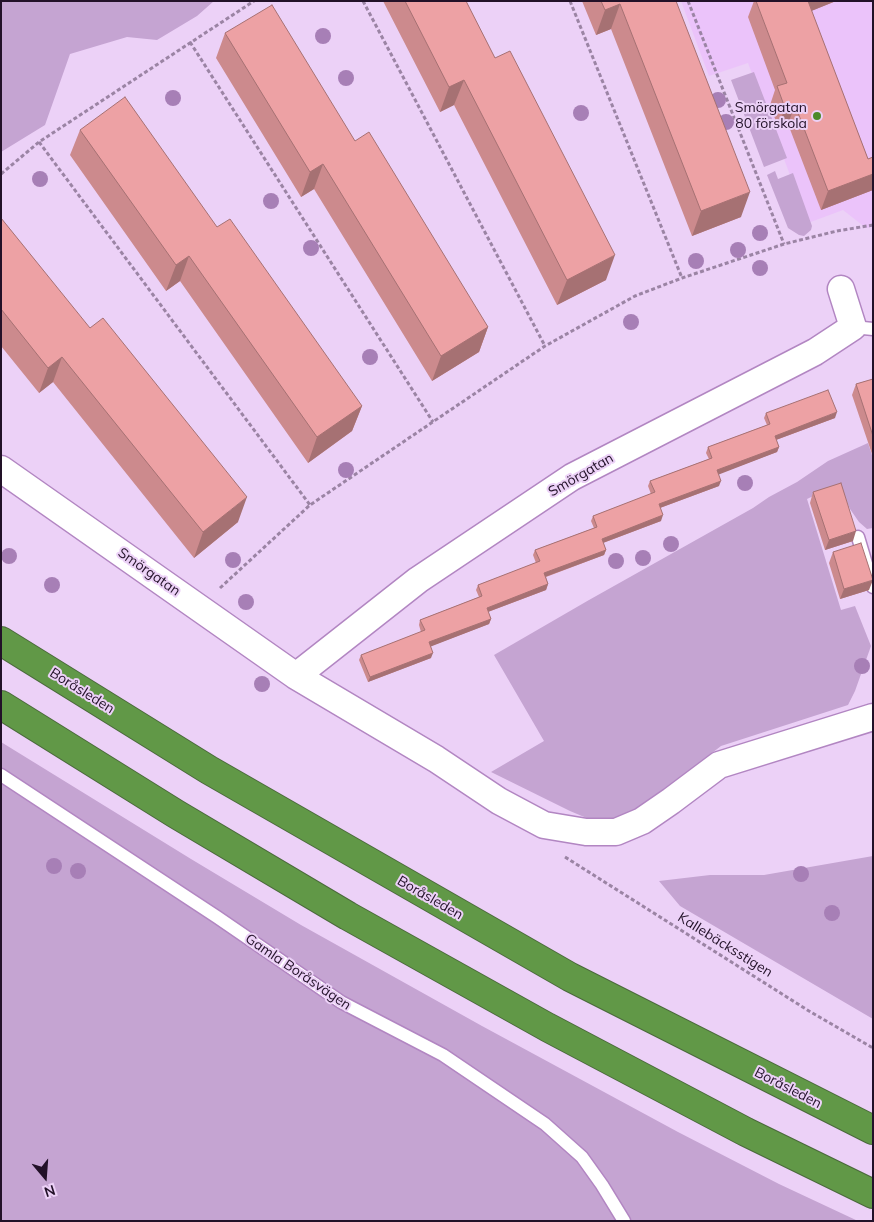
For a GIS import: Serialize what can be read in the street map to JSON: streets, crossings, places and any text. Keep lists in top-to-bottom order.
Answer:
{
  "streets": {
    "highway": ["Boråsleden"],
    "street": ["Smörgatan"],
    "lane": ["Gamla Boråsvägen"],
    "path": ["Kallebäcksstigen"]
  },
  "places": ["Smörgatan 80 förskola"],
  "north": "bottom"
}
